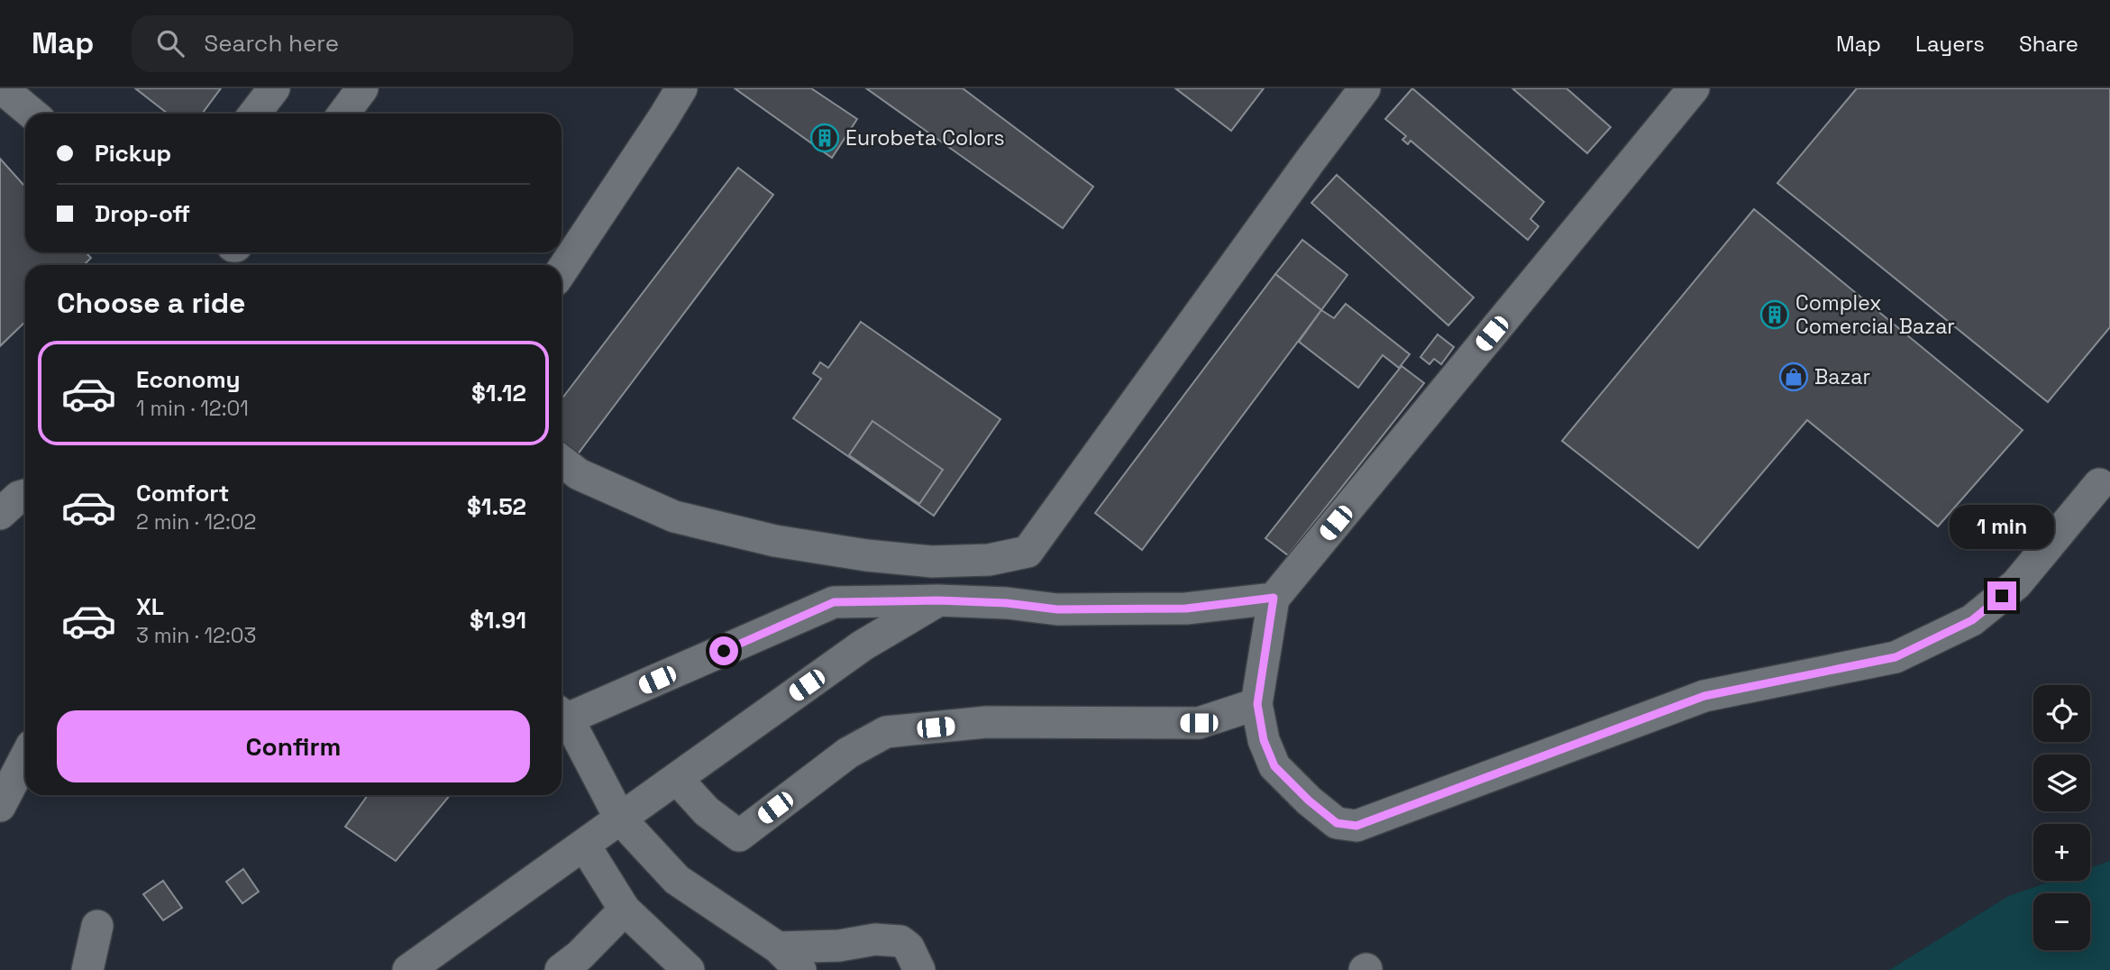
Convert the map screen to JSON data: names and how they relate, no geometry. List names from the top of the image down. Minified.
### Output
{"places":{"building":["Eurobeta Colors","Complex Comercial Bazar"],"shop":["Bazar"]},"page":{"header":"Map","search":"Search here","nav":["Map","Layers","Share"],"banner":["Pickup","Drop-off"],"heading":"Choose a ride","list":[{"name":"Economy","note":"1 min · 12:01","value":"$1.12"},{"name":"Comfort","note":"2 min · 12:02","value":"$1.52"},{"name":"XL","note":"3 min · 12:03","value":"$1.91"}],"bubble":"1 min","map_buttons":["+","−"],"buttons":"Confirm"}}
